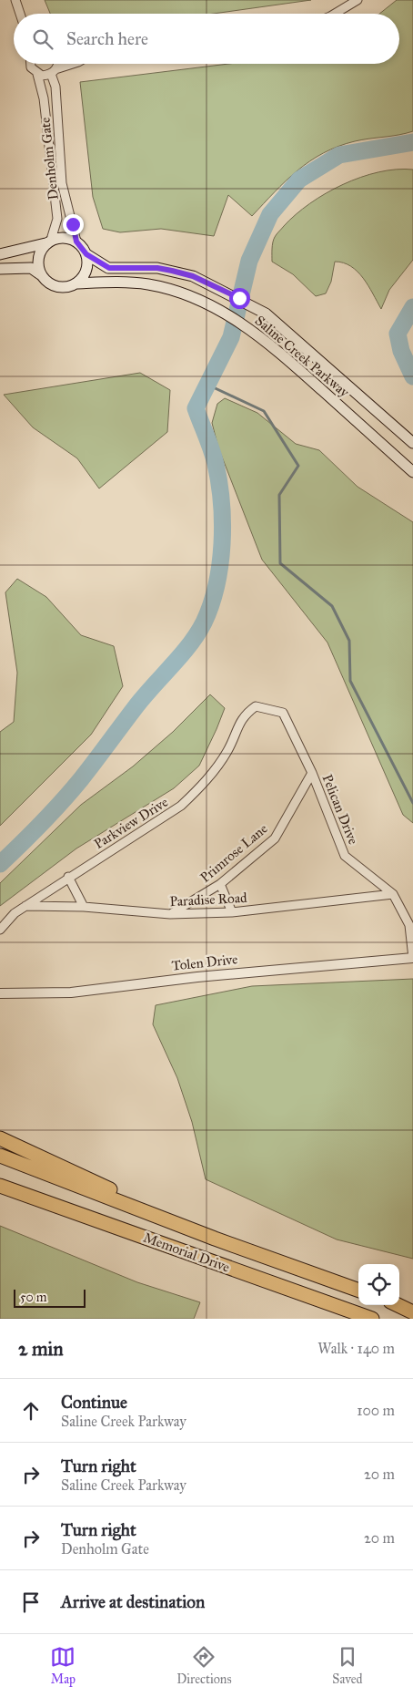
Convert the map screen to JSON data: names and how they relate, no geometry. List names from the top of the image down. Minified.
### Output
{"streets":{"highway":["Memorial Drive"],"main road":["Saline Creek Parkway"],"street":["Denholm Gate","Pelican Drive","Parkview Drive","Primrose Lane","Paradise Road","Tolen Drive"]},"crossings":[["Denholm Gate","Saline Creek Parkway"],["Pelican Drive","Parkview Drive"],["Pelican Drive","Primrose Lane"],["Pelican Drive","Paradise Road"],["Pelican Drive","Tolen Drive"],["Parkview Drive","Paradise Road"],["Primrose Lane","Paradise Road"]],"scale_bar":"50 m","page":{"search":"Search here","scale":"50 m","heading":["2 min","Walk · 140 m"],"list":[["Continue","Saline Creek Parkway","100 m"],["Turn right","Saline Creek Parkway","20 m"],["Turn right","Denholm Gate","20 m"],"Arrive at destination"],"nav":["Map","Directions","Saved"]}}
